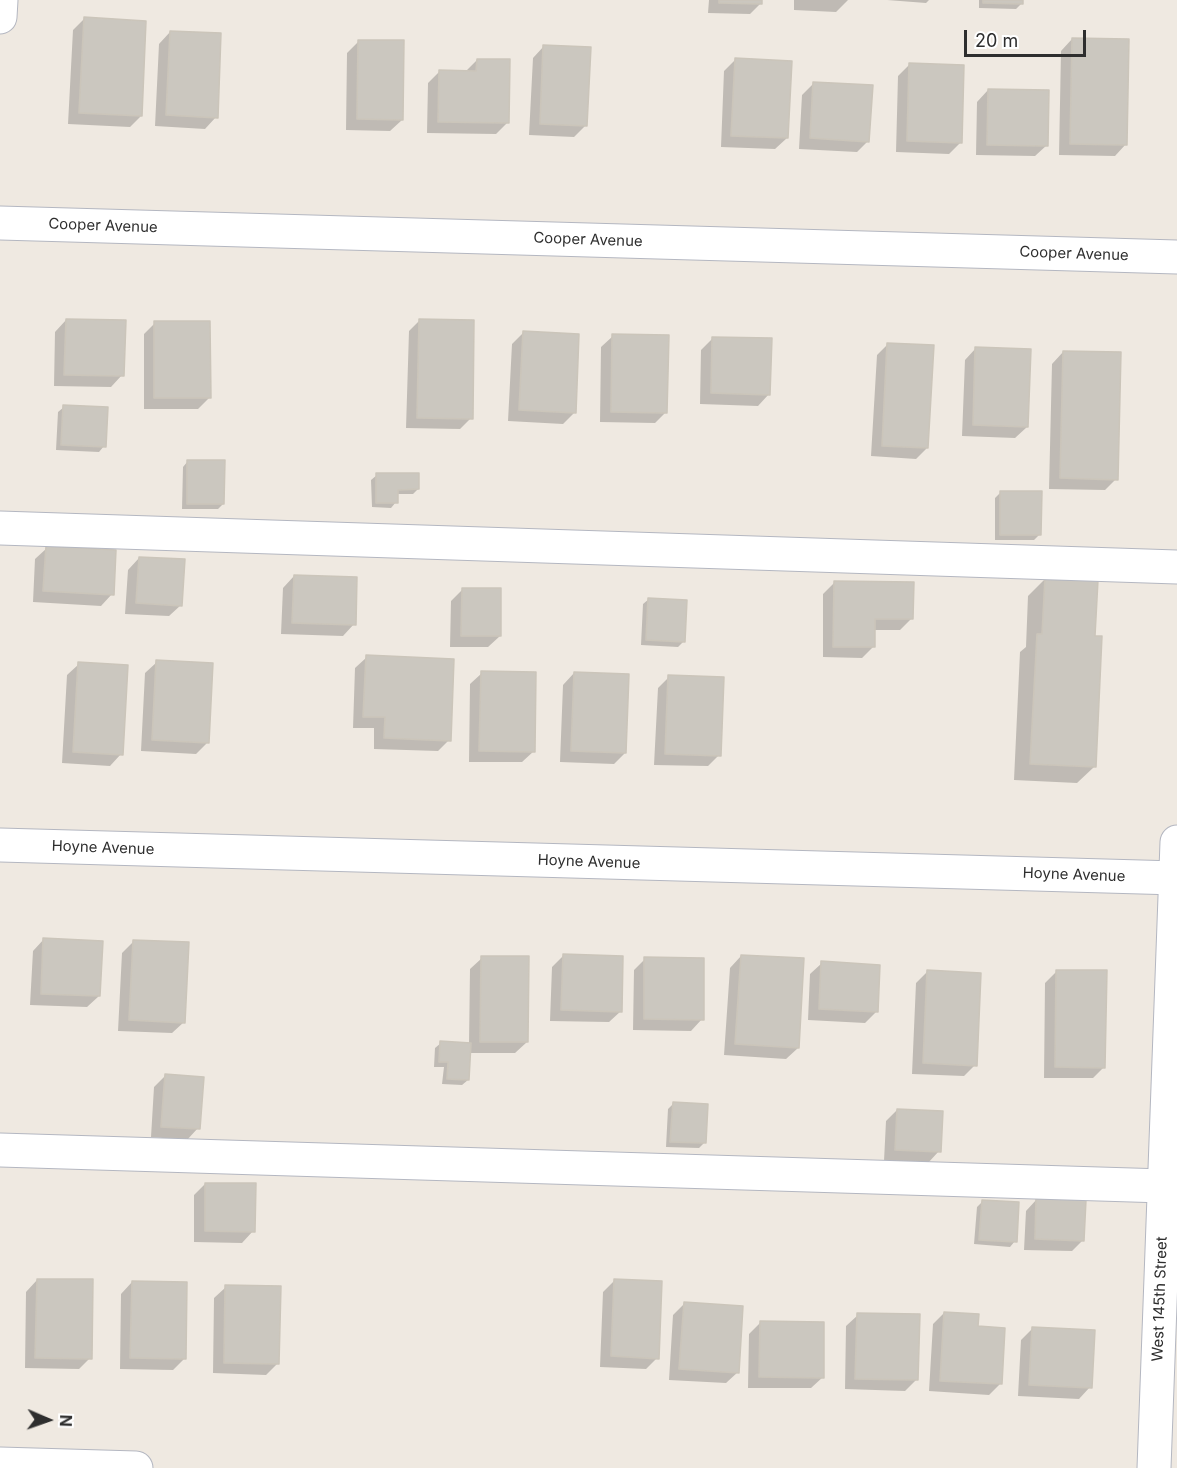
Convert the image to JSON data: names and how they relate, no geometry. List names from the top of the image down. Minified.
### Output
{"streets":{"street":["Cooper Avenue","Hoyne Avenue","West 145th Street"]},"crossings":[["Hoyne Avenue","West 145th Street"]],"scale_bar":"20 m","north":"right"}
